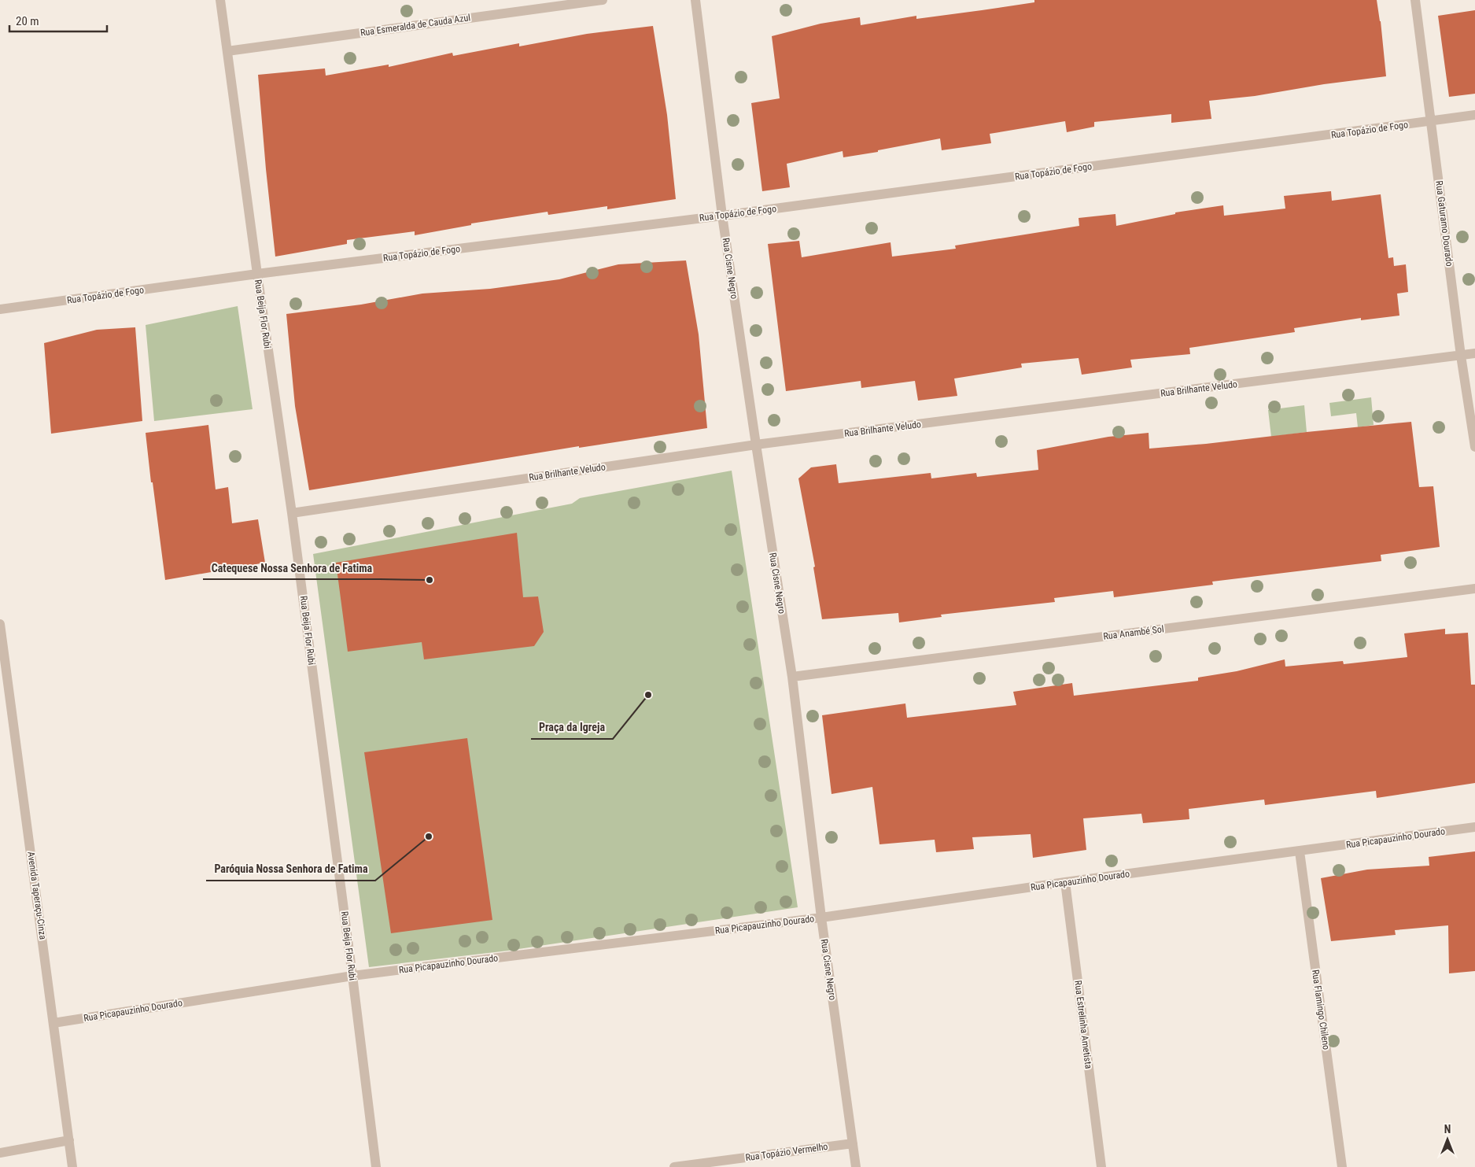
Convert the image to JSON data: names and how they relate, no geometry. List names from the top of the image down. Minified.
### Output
{"streets":{"street":["Rua Esmeralda de Cauda Azul","Rua Topázio de Fogo","Rua Gaturamo Dourado","Rua Cisne Negro","Rua Beija Flor Rubi","Rua Brilhante Veludo","Rua Anambé Sol","Rua Picapauzinho Dourado","Avenida Taperaçu-Cinza","Rua Flamingo Chileno","Rua Estrelinha Ametista","Rua Topázio Vermelho"]},"crossings":[["Rua Esmeralda de Cauda Azul","Rua Beija Flor Rubi"],["Rua Topázio de Fogo","Rua Gaturamo Dourado"],["Rua Topázio de Fogo","Rua Cisne Negro"],["Rua Topázio de Fogo","Rua Beija Flor Rubi"],["Rua Gaturamo Dourado","Rua Brilhante Veludo"],["Rua Cisne Negro","Rua Brilhante Veludo"],["Rua Cisne Negro","Rua Anambé Sol"],["Rua Cisne Negro","Rua Picapauzinho Dourado"],["Rua Cisne Negro","Rua Topázio Vermelho"],["Rua Beija Flor Rubi","Rua Brilhante Veludo"],["Rua Beija Flor Rubi","Rua Picapauzinho Dourado"],["Rua Picapauzinho Dourado","Avenida Taperaçu-Cinza"],["Rua Picapauzinho Dourado","Rua Flamingo Chileno"],["Rua Picapauzinho Dourado","Rua Estrelinha Ametista"]],"places":["Catequese Nossa Senhora de Fatima","Praça da Igreja","Paróquia Nossa Senhora de Fatima"],"scale_bar":"20 m","north":"top"}
